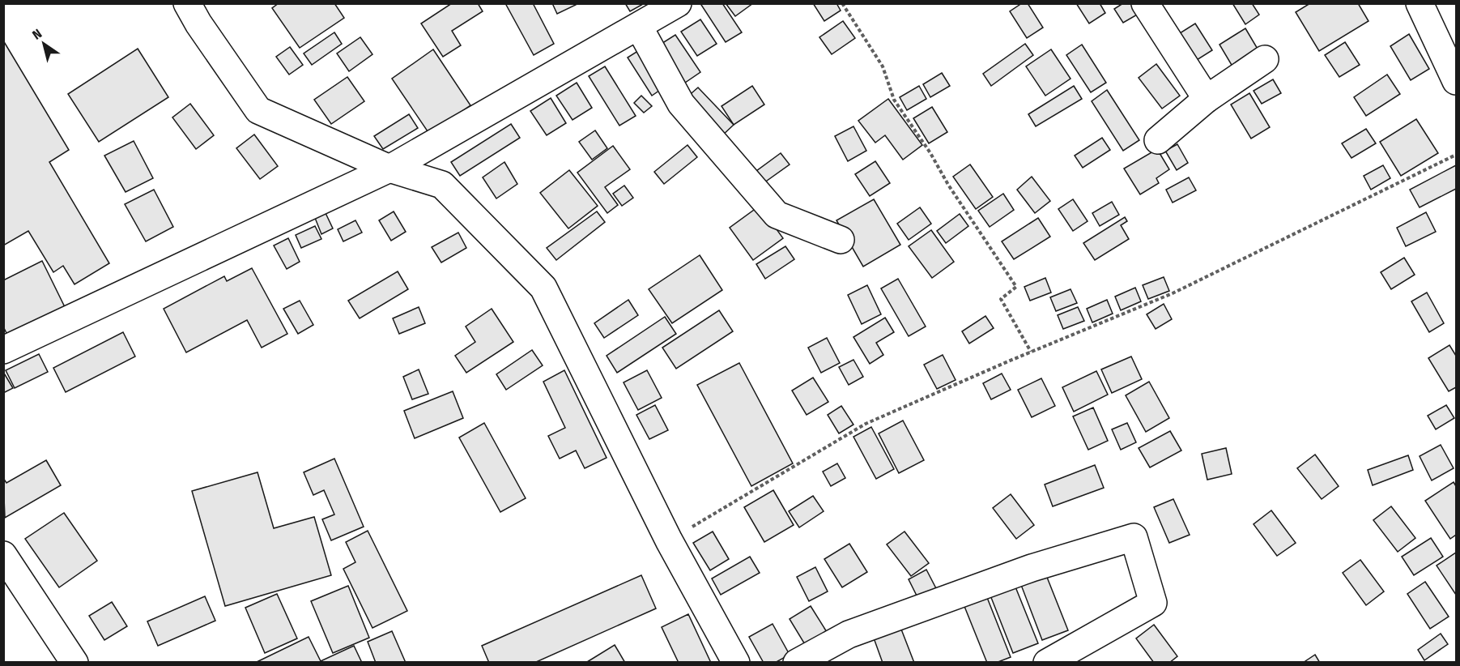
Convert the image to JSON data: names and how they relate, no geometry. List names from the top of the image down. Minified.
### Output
{"north":"top left"}
